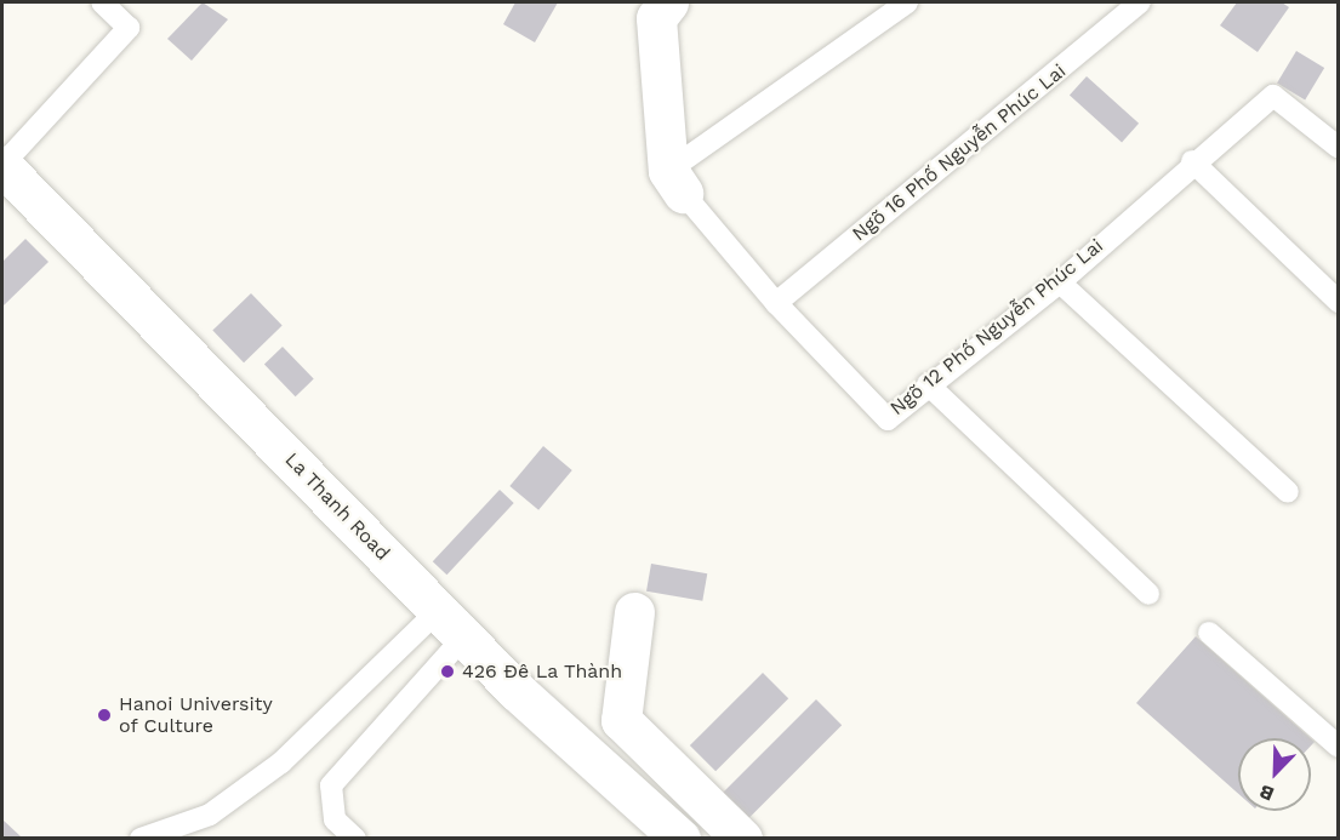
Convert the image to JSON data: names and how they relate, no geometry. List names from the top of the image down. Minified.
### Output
{"streets":{"street":["La Thanh Road"],"lane":["Ngõ 16 Phố Nguyễn Phúc Lai","Ngõ 12 Phố Nguyễn Phúc Lai"]},"crossings":[["Ngõ 16 Phố Nguyễn Phúc Lai","Ngõ 12 Phố Nguyễn Phúc Lai"]],"places":["426 Đê La Thành","Hanoi University of Culture"],"north":"bottom left"}
